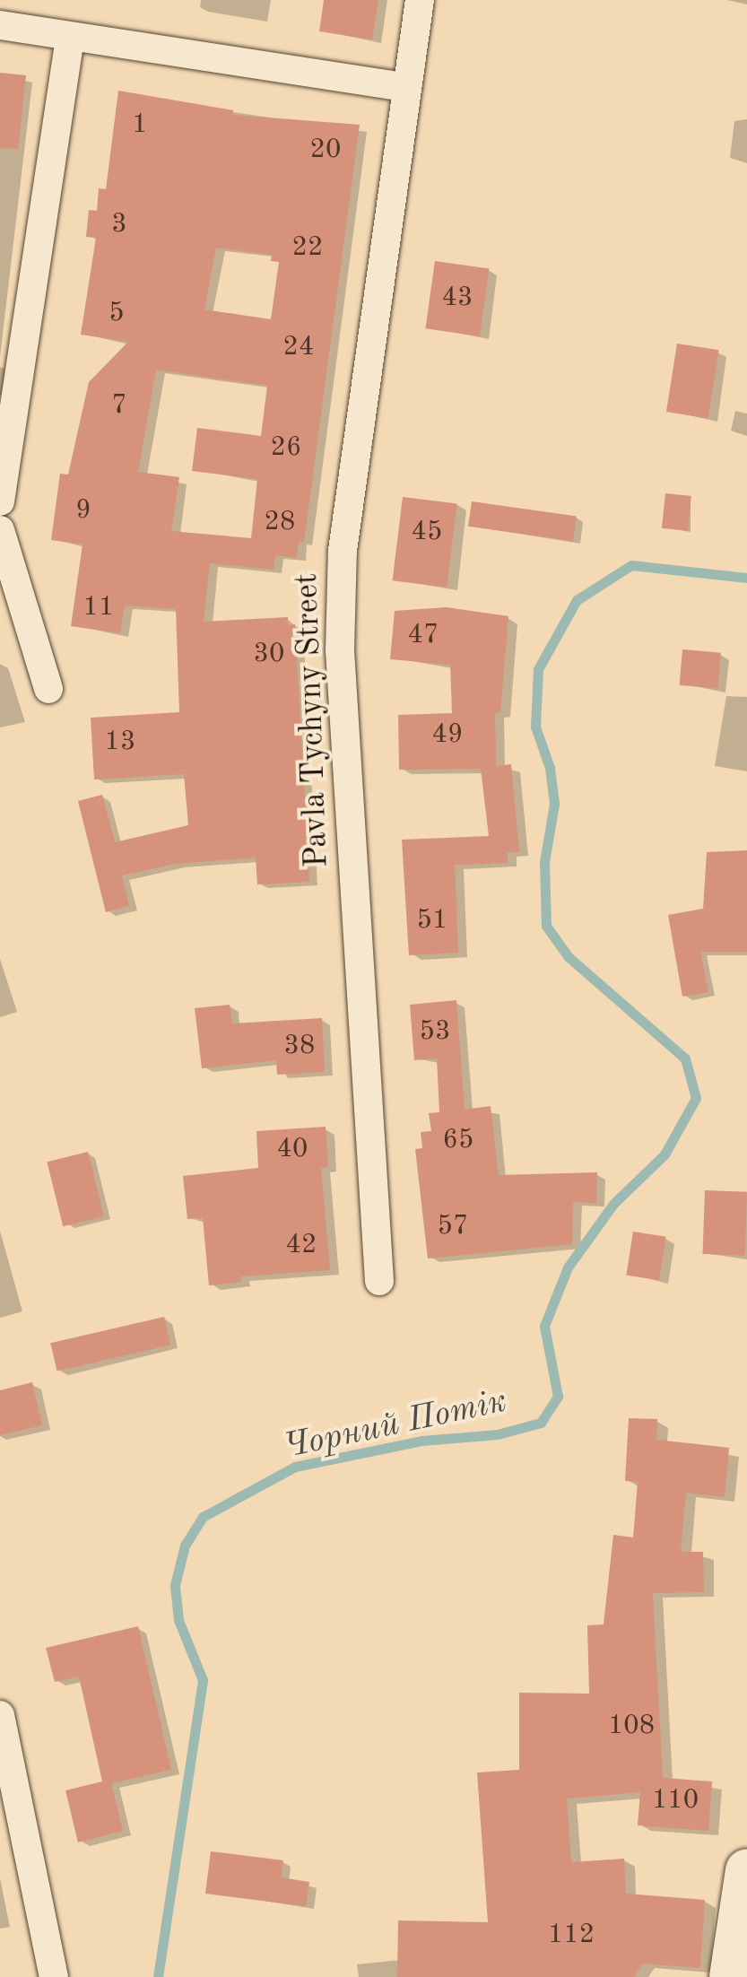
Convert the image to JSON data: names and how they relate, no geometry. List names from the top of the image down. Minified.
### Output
{"streets":{"street":["Pavla Tychyny Street"]},"water":["Чорний Потік"],"house_numbers":["1","20","3","22","43","5","24","7","26","9","28","45","11","47","30","49","13","51","53","38","65","40","57","42","108","110","112"]}
